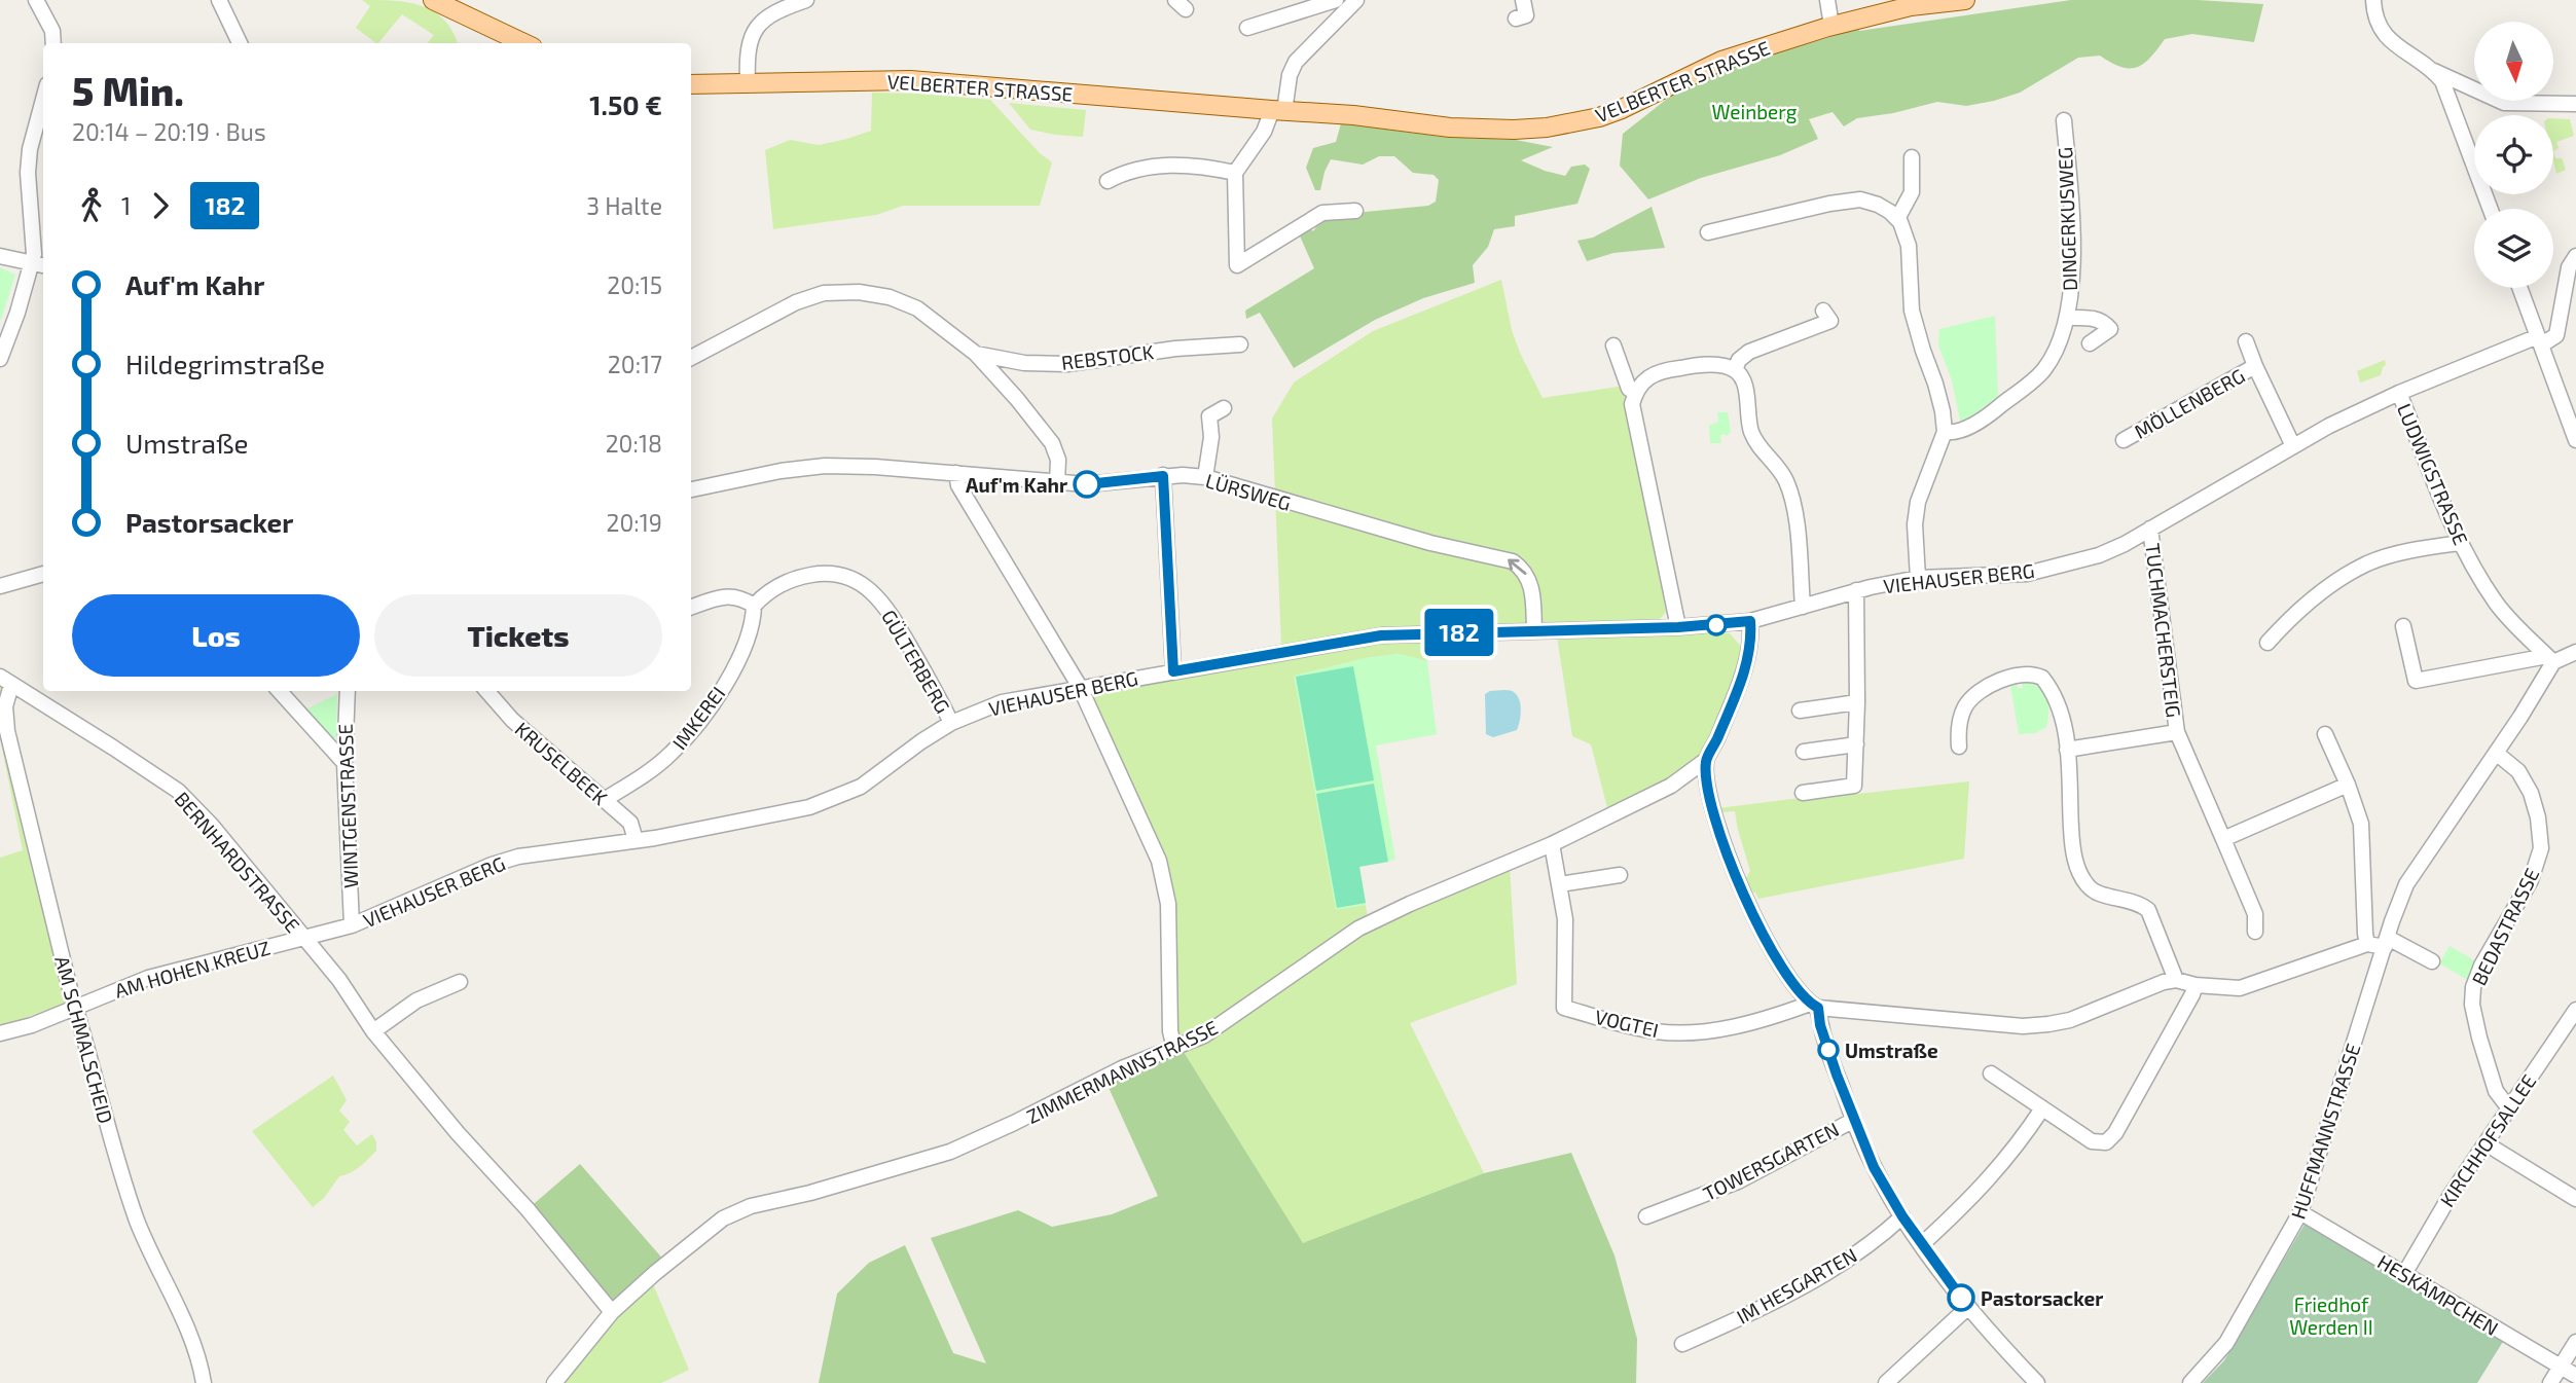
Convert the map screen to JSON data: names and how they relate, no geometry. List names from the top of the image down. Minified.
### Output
{"streets":{"main road":["VELBERTER STRASSE"],"street":["DINGERKUSWEG","REBSTOCK","MÖLLENBERG","LUDWIGSTRASSE","LÜRSWEG","VIEHAUSER BERG","TUCHMACHERSTEIG","GÜLTERBERG","IMKEREI","KRUSELBEEK","WINTGENSTRASSE","BERNHARDSTRASSE","BEDASTRASSE","AM HOHEN KREUZ","VOGTEI","AM SCHMALSCHEID","ZIMMERMANNSTRASSE","HUFFMANNSTRASSE","KIRCHHOFSALLEE","TOWERSGARTEN","IM HESGARTEN","HESKÄMPCHEN"]},"crossings":[["MÖLLENBERG","VIEHAUSER BERG"],["LUDWIGSTRASSE","VIEHAUSER BERG"],["LUDWIGSTRASSE","HUFFMANNSTRASSE"],["LÜRSWEG","VIEHAUSER BERG"],["VIEHAUSER BERG","TUCHMACHERSTEIG"],["VIEHAUSER BERG","GÜLTERBERG"],["VIEHAUSER BERG","KRUSELBEEK"],["VIEHAUSER BERG","WINTGENSTRASSE"],["VIEHAUSER BERG","BERNHARDSTRASSE"],["VIEHAUSER BERG","AM HOHEN KREUZ"],["GÜLTERBERG","IMKEREI"],["IMKEREI","KRUSELBEEK"],["BERNHARDSTRASSE","AM HOHEN KREUZ"],["BERNHARDSTRASSE","AM SCHMALSCHEID"],["BERNHARDSTRASSE","ZIMMERMANNSTRASSE"],["BEDASTRASSE","HUFFMANNSTRASSE"],["BEDASTRASSE","KIRCHHOFSALLEE"],["AM HOHEN KREUZ","AM SCHMALSCHEID"],["VOGTEI","ZIMMERMANNSTRASSE"],["HUFFMANNSTRASSE","HESKÄMPCHEN"],["KIRCHHOFSALLEE","HESKÄMPCHEN"]],"one_way":["LÜRSWEG"],"parks":["Weinberg","Friedhof Werden II"],"places":["Auf'm Kahr","Umstraße","Pastorsacker"],"lines":["bus line 182"],"north":"bottom","page":{"on_map":"182","heading":["5 Min.","20:14 – 20:19 · Bus","1.50 €"],"legs":["1","182","3 Halte"],"list":[{"name":"Auf'm Kahr","value":"20:15"},{"name":"Hildegrimstraße","value":"20:17"},{"name":"Umstraße","value":"20:18"},{"name":"Pastorsacker","value":"20:19"}],"buttons":["Los","Tickets"]}}
